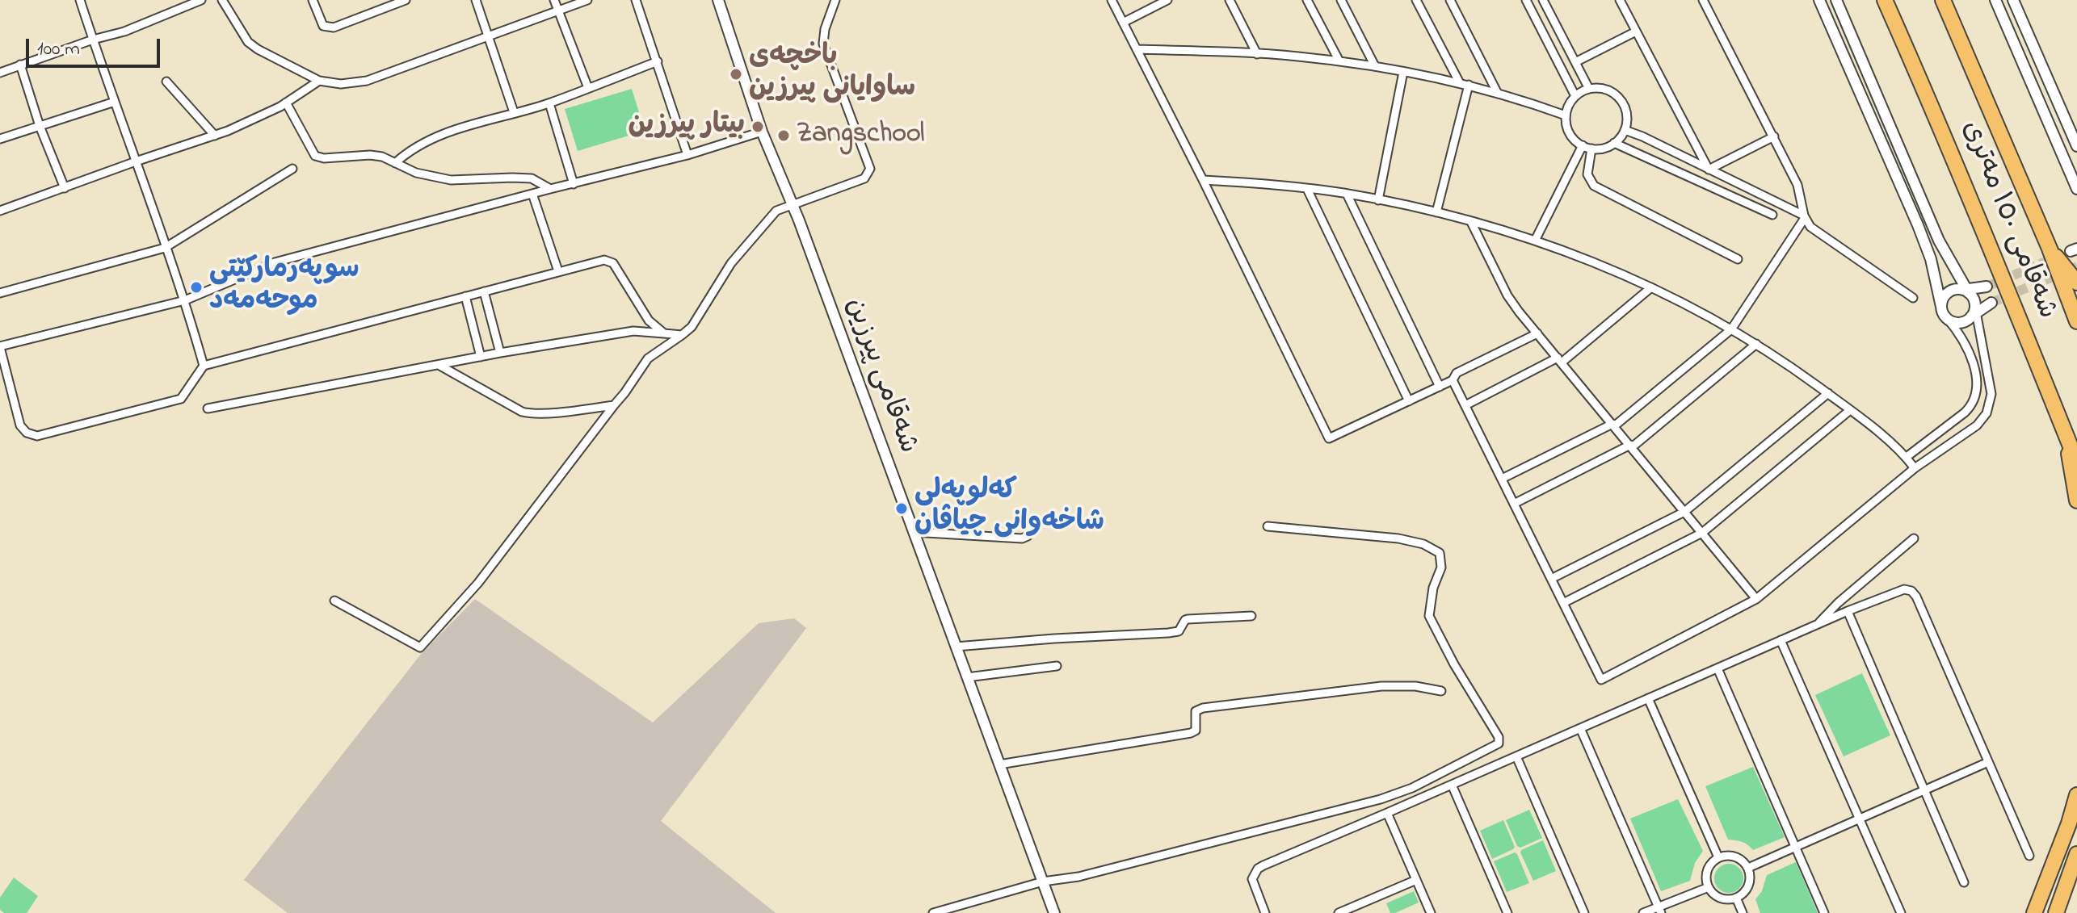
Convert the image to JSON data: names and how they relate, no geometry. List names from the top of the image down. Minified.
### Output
{"streets":{"highway":["شەقامی ١٥٠ مەتری"],"street":["شەقامی پیرزین"]},"places":["باخچەی ساوایانی پیرزین","بيتار پيرزين","Zangschool","سوپەرمارکێتی موحەمەد","کەلوپەلی شاخەوانی چیاڤان"],"scale_bar":"100 m"}
